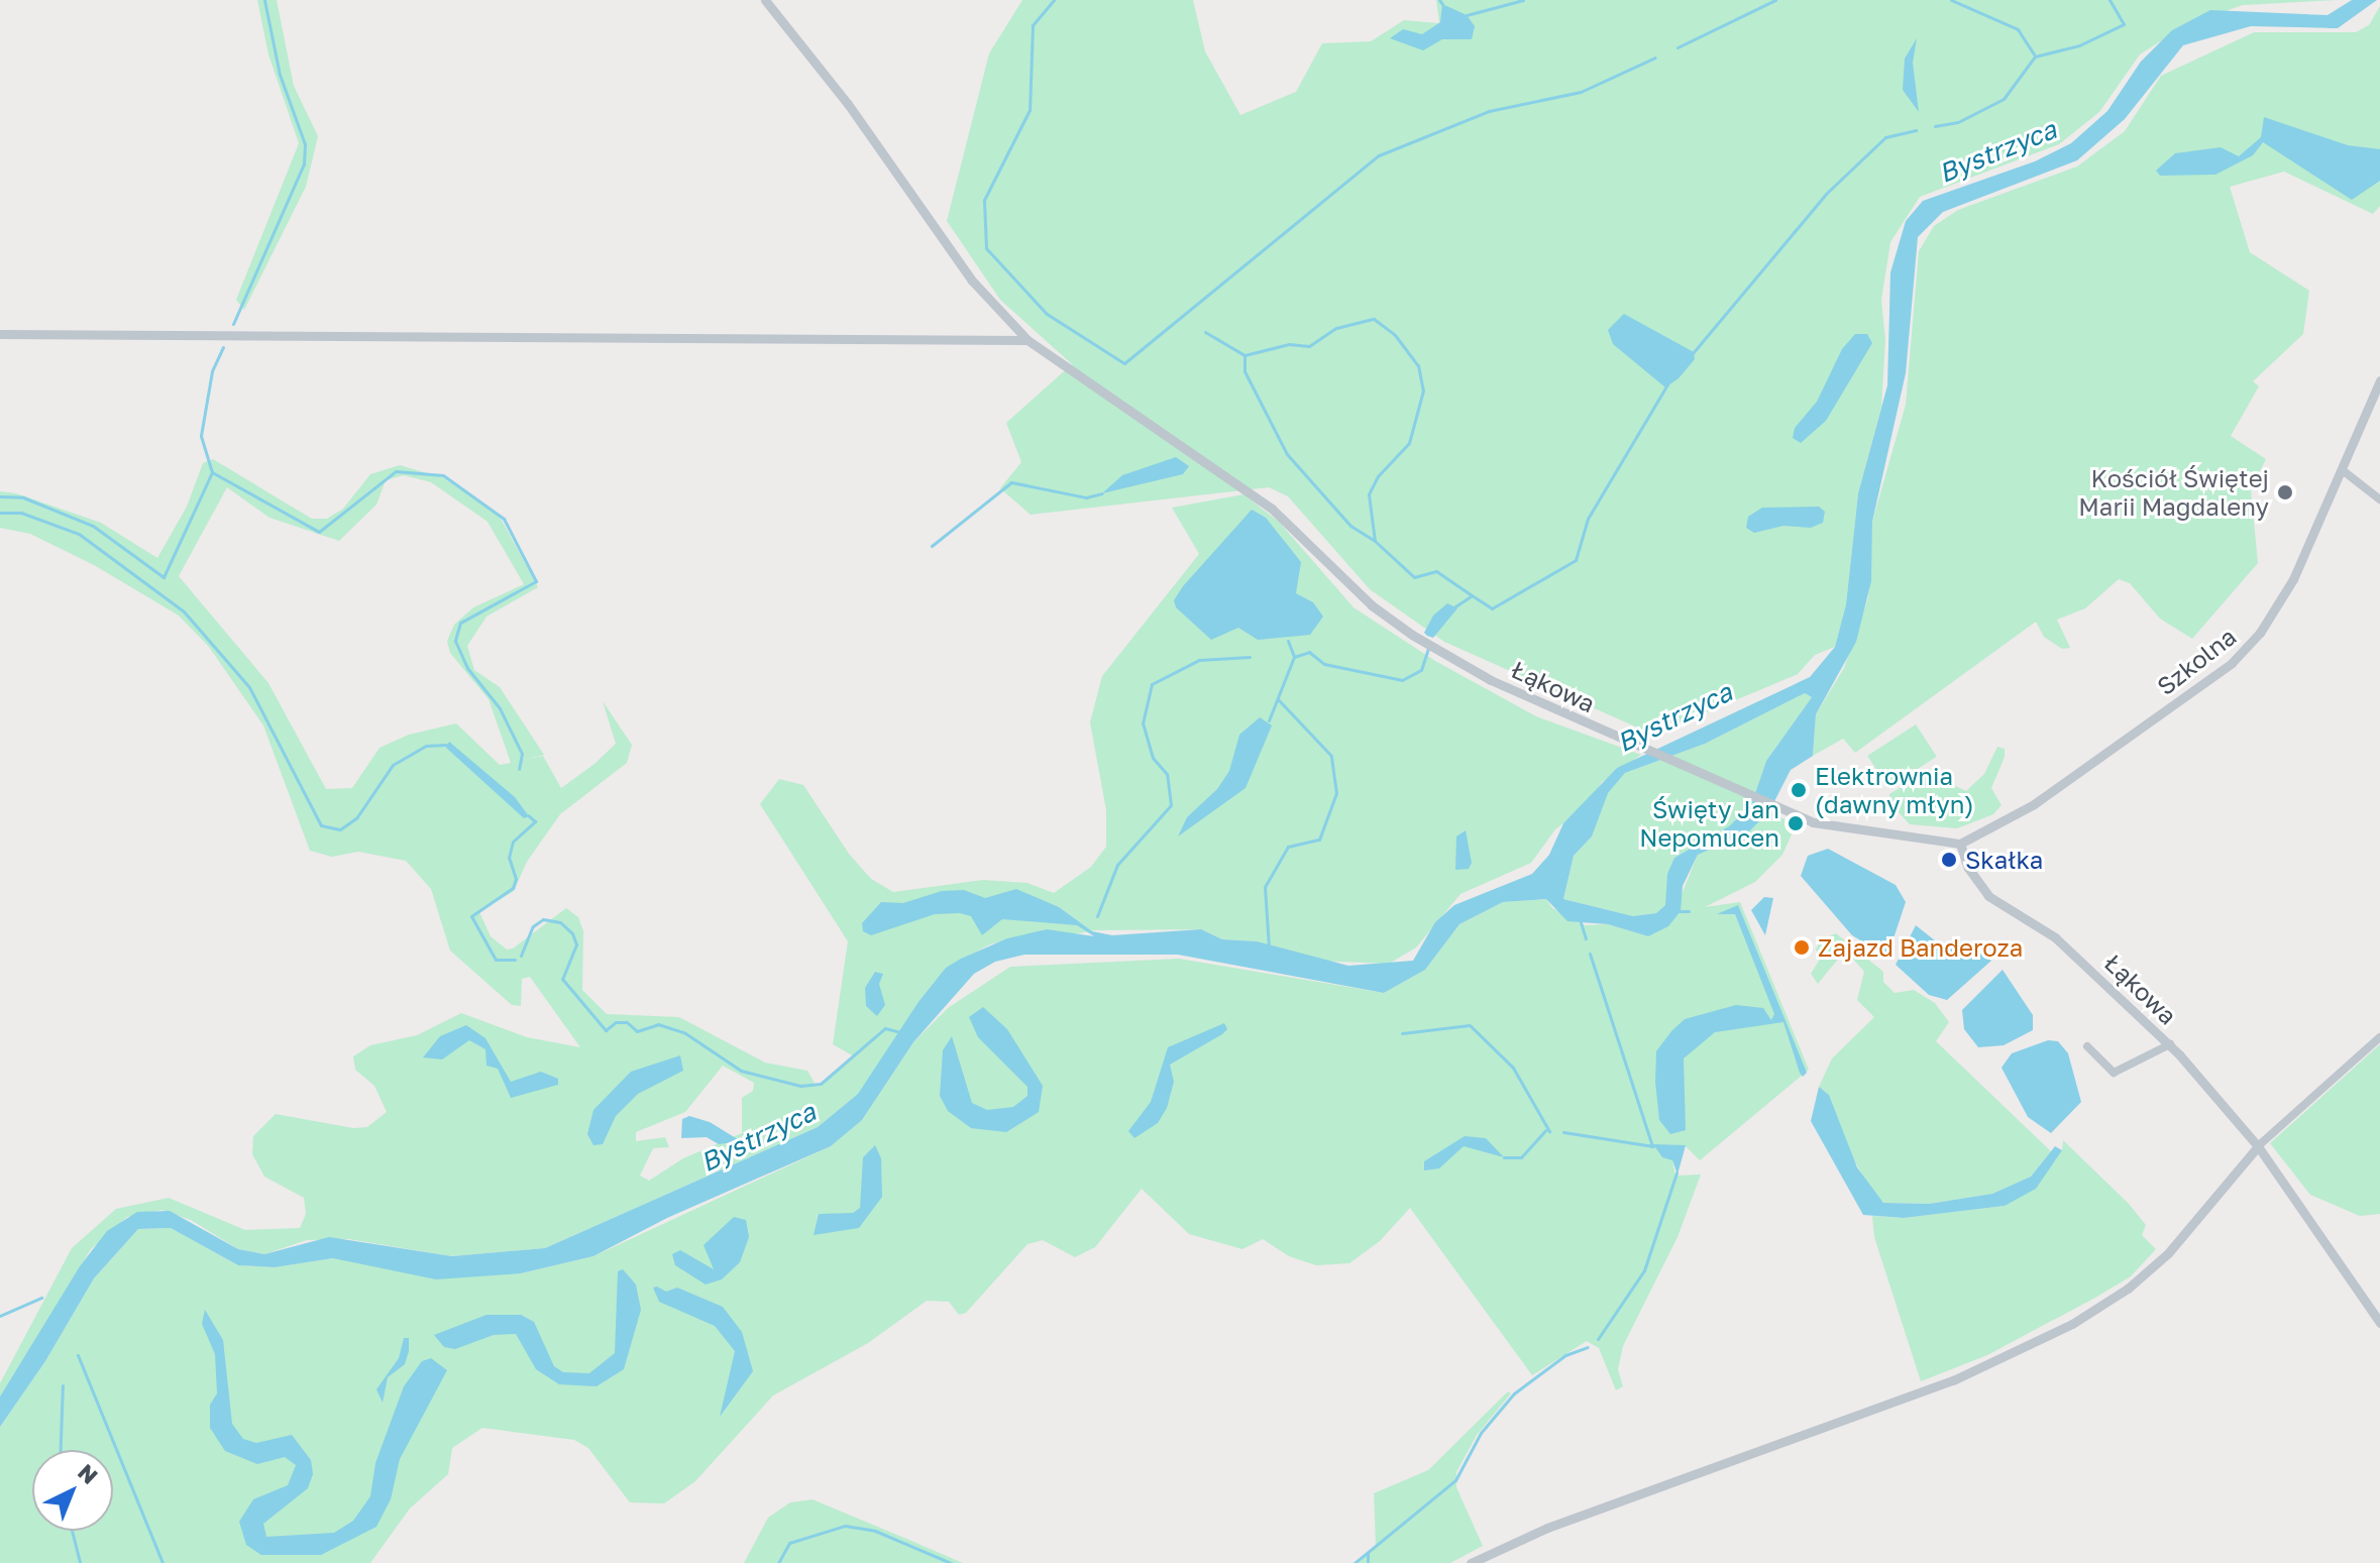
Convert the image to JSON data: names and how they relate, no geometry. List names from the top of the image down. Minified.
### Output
{"streets":{"street":["Szkolna","Łąkowa"]},"crossings":[["Szkolna","Łąkowa"]],"water":["Bystrzyca"],"places":["Kościół Świętej Marii Magdaleny","Elektrownia (dawny młyn)","Święty Jan Nepomucen","Skałka","Zajazd Banderoza"],"north":"top right"}
